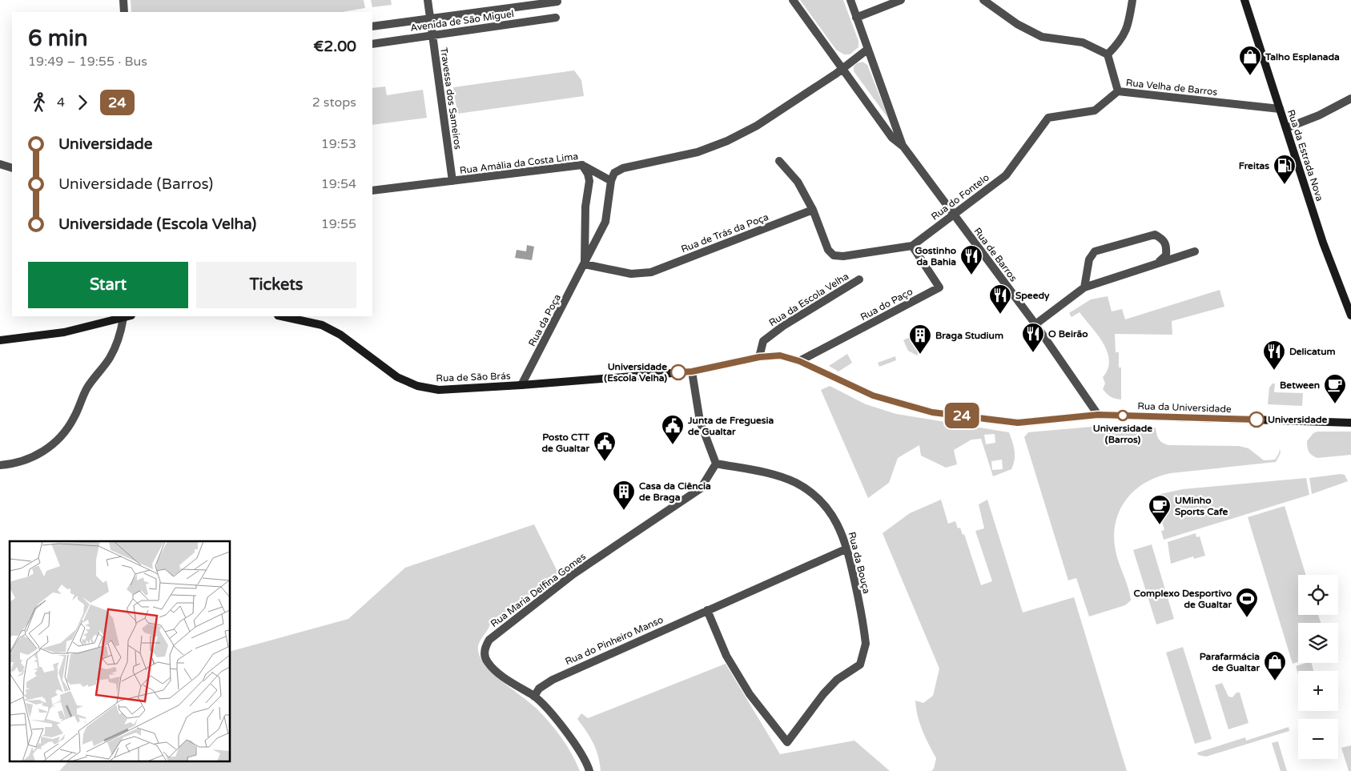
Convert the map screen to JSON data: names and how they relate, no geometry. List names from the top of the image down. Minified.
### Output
{"streets":{"street":["Avenida de São Miguel","Rua Velha de Barros","Travessa dos Sameiros","Rua da Estrada Nova","Rua Amália da Costa Lima","Rua do Fontelo","Rua de Trás da Poça","Rua de Barros","Rua da Escola Velha","Rua do Paço","Rua da Poça","Rua de São Brás","Rua da Universidade","Rua da Bouça","Rua Maria Delfina Gomes","Rua do Pinheiro Manso"]},"crossings":[["Avenida de São Miguel","Travessa dos Sameiros"],["Rua Velha de Barros","Rua da Estrada Nova"],["Rua Velha de Barros","Rua do Fontelo"],["Travessa dos Sameiros","Rua Amália da Costa Lima"],["Rua Amália da Costa Lima","Rua da Poça"],["Rua do Fontelo","Rua de Trás da Poça"],["Rua do Fontelo","Rua de Barros"],["Rua do Fontelo","Rua do Paço"],["Rua de Trás da Poça","Rua da Poça"],["Rua de Barros","Rua da Universidade"],["Rua da Escola Velha","Rua da Universidade"],["Rua do Paço","Rua da Universidade"],["Rua da Poça","Rua de São Brás"],["Rua da Poça","Rua da Universidade"],["Rua de São Brás","Rua da Universidade"],["Rua da Bouça","Rua Maria Delfina Gomes"],["Rua da Bouça","Rua do Pinheiro Manso"],["Rua Maria Delfina Gomes","Rua do Pinheiro Manso"]],"places":{"shop":["Talho Esplanada","Parafarmácia de Gualtar"],"fuel station":["Freitas"],"restaurant":["Gostinho da Bahia","Speedy","O Beirão","Delicatum"],"building":["Braga Studium","Casa da Ciência de Braga"],"other":["Universidade (Escola Velha)","Universidade (Barros)","Universidade"],"cafe":["Between","UMinho Sports Cafe"],"public building":["Junta de Freguesia de Gualtar","Posto CTT de Gualtar"],"sports":["Complexo Desportivo de Gualtar"]},"lines":["bus line 24"],"page":{"on_map":"24","heading":["6 min","19:49 – 19:55 · Bus","€2.00"],"legs":["4","24","2 stops"],"list":[{"name":"Universidade","value":"19:53"},{"name":"Universidade (Barros)","value":"19:54"},{"name":"Universidade (Escola Velha)","value":"19:55"}],"buttons":["Start","Tickets"],"map_buttons":["+","−"]}}
